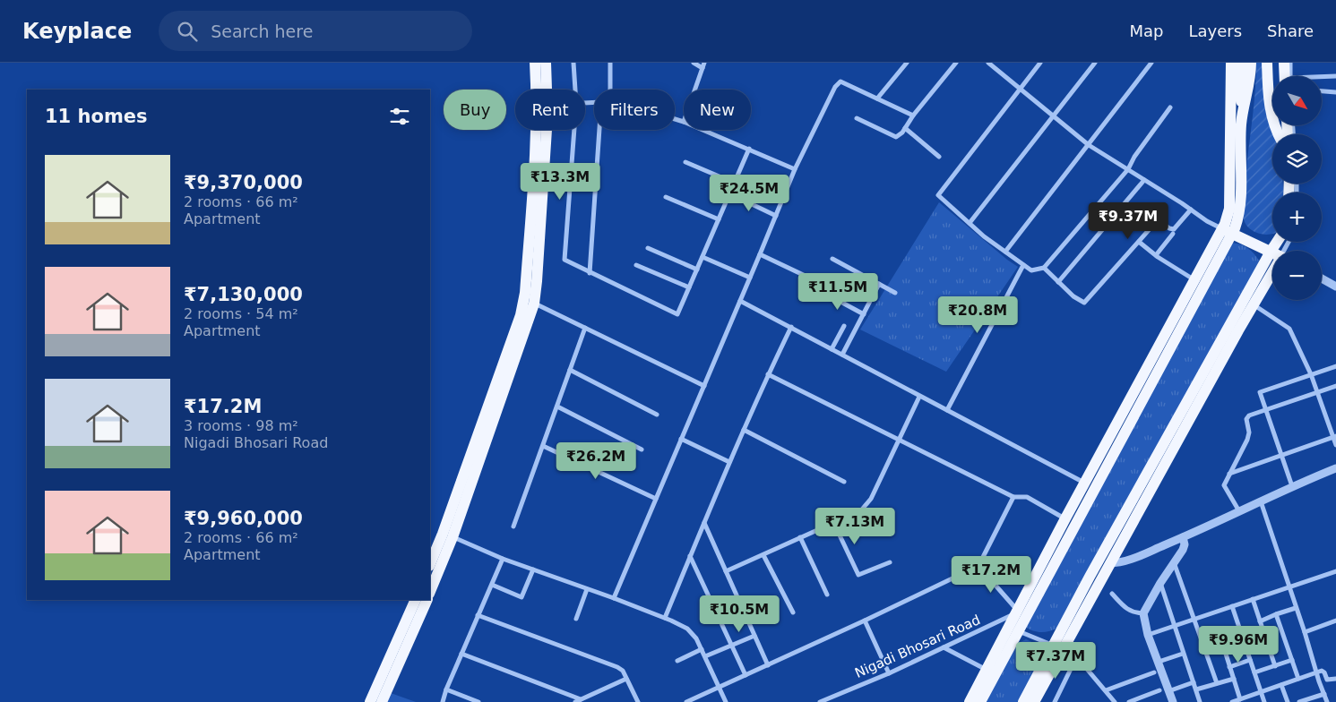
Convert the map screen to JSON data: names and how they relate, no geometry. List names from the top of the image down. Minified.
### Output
{"streets":{"street":["Nigadi Bhosari Road"]},"north":"bottom right","page":{"header":"Keyplace","search":"Search here","nav":["Map","Layers","Share"],"map_buttons":["+","−"],"chip":["Buy","Rent","Filters","New"],"heading":"11 homes","list":[{"name":"₹9,370,000","note":"2 rooms · 66 m² · Apartment"},{"name":"₹7,130,000","note":"2 rooms · 54 m² · Apartment"},{"name":"₹17.2M","note":"3 rooms · 98 m² · Nigadi Bhosari Road"},{"name":"₹9,960,000","note":"2 rooms · 66 m² · Apartment"}],"price":["₹13.3M","₹24.5M","₹9.37M","₹11.5M","₹20.8M","₹26.2M","₹7.13M","₹17.2M","₹10.5M","₹9.96M","₹7.37M"]}}
